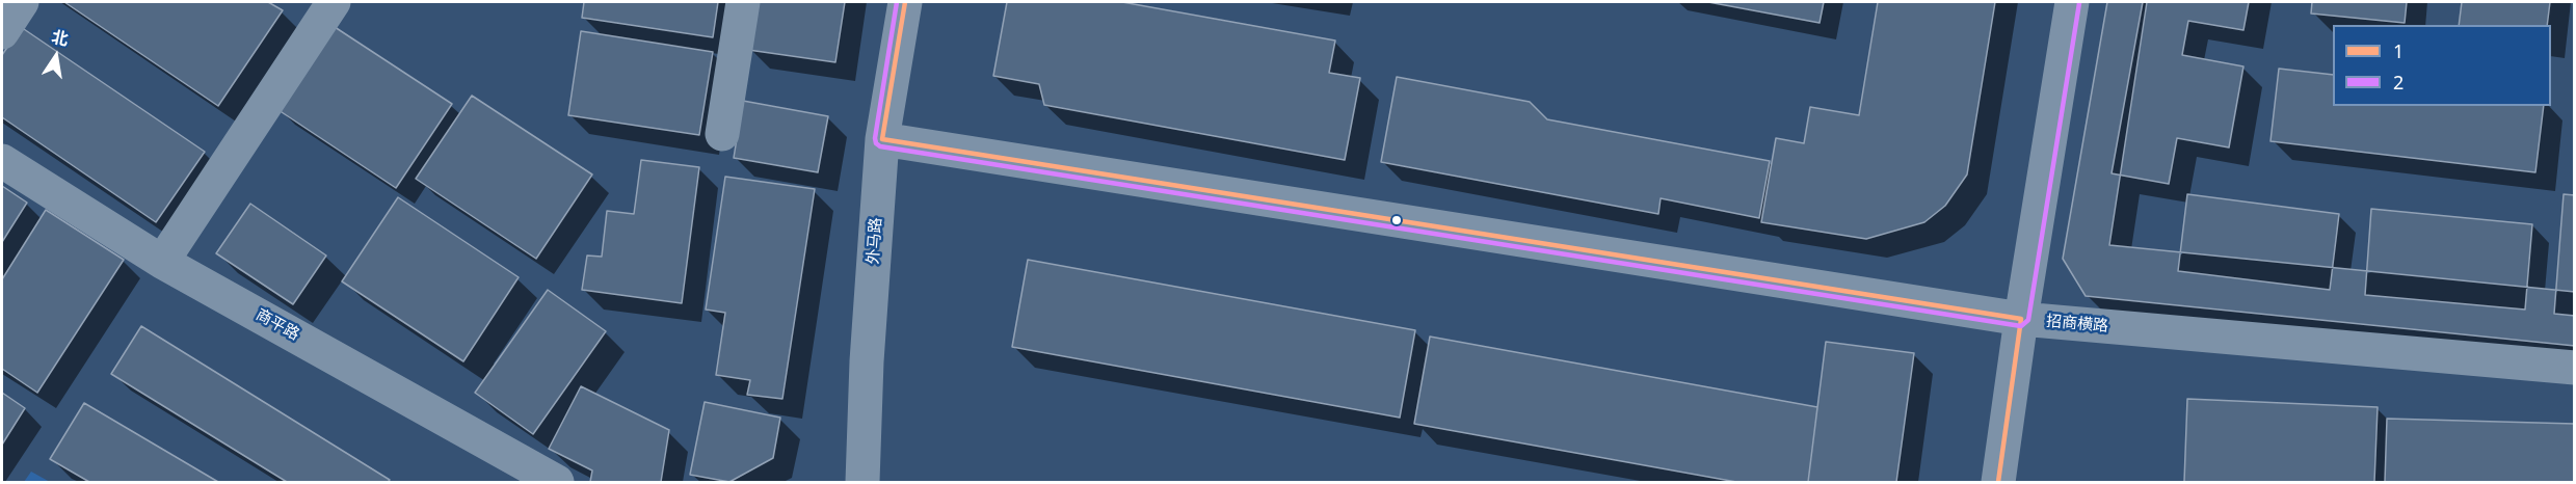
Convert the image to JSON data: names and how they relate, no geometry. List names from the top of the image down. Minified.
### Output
{"streets":{"street":["外马路","招商横路","商平路"]},"crossings":[["外马路","招商横路"]],"lines":["transit line 1","transit line 2"],"legend":["1","2"],"north":"top"}
